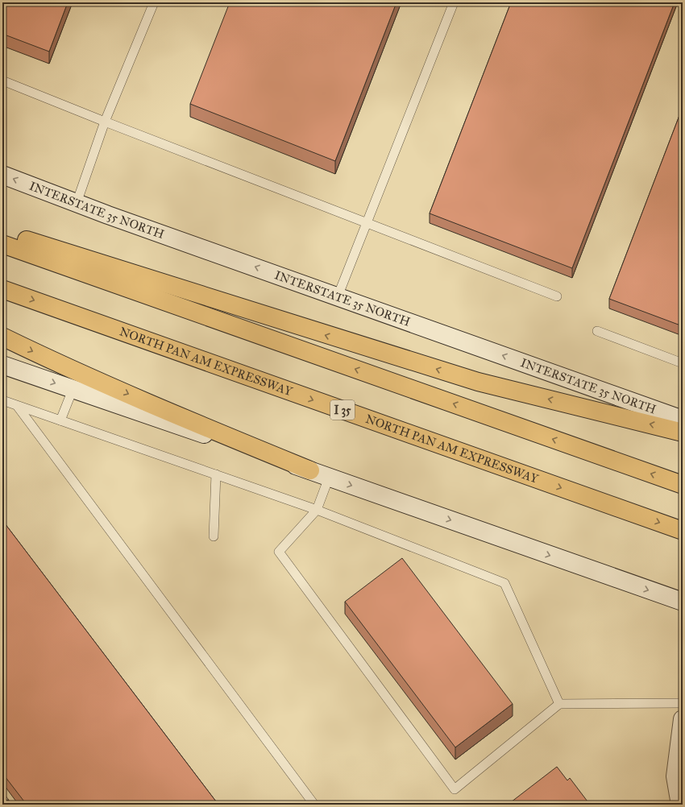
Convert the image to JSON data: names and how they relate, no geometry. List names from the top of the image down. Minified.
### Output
{"streets":{"highway":["NORTH PAN AM EXPRESSWAY","I 35"],"main road":["INTERSTATE 35 NORTH"]},"one_way":["INTERSTATE 35 NORTH"]}
